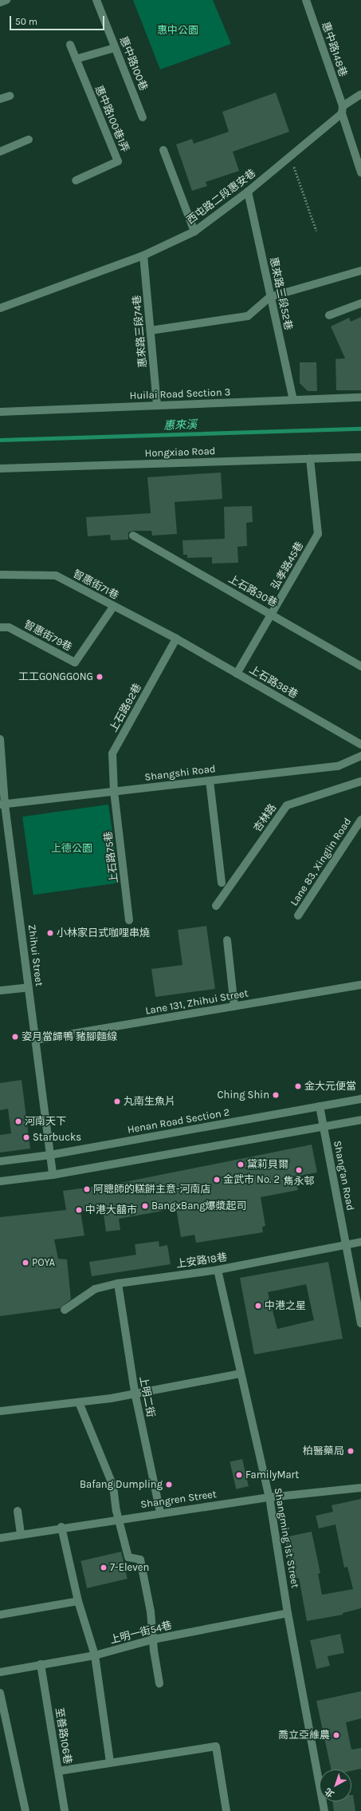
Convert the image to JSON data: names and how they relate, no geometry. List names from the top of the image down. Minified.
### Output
{"streets":{"street":["惠中路148巷","惠中路100巷","惠中路100巷1弄","西屯路二段惠安巷","惠來路三段52巷","惠來路三段74巷","Huilai Road Section 3","Hongxiao Road","弘孝路45巷","智惠街71巷","上石路30巷","智惠街79巷","上石路38巷","上石路92巷","Shangshi Road","杏林路","上石路75巷","Lane 83, Xinglin Road","Zhihui Street","Lane 131, Zhihui Street","Henan Road Section 2","Shang’an Road","上安路18巷","上明二街","Shangren Street","Shangming 1st Street","上明一街54巷","至善路106巷"]},"crossings":[["惠中路148巷","西屯路二段惠安巷"],["西屯路二段惠安巷","惠來路三段52巷"],["西屯路二段惠安巷","惠來路三段74巷"],["惠來路三段52巷","Huilai Road Section 3"],["惠來路三段74巷","Huilai Road Section 3"],["Hongxiao Road","弘孝路45巷"],["弘孝路45巷","上石路30巷"],["弘孝路45巷","上石路38巷"],["智惠街71巷","智惠街79巷"],["智惠街71巷","上石路38巷"],["智惠街71巷","上石路92巷"],["上石路38巷","上石路92巷"],["上石路92巷","Shangshi Road"],["上石路92巷","上石路75巷"],["Shangshi Road","上石路75巷"],["Shangshi Road","Zhihui Street"],["Zhihui Street","Lane 131, Zhihui Street"],["Zhihui Street","Henan Road Section 2"],["Henan Road Section 2","Shang’an Road"],["Shang’an Road","上安路18巷"],["上安路18巷","上明二街"],["上安路18巷","Shangming 1st Street"],["上明二街","Shangren Street"],["Shangren Street","Shangming 1st Street"],["Shangming 1st Street","上明一街54巷"],["上明一街54巷","至善路106巷"]],"water":["惠來溪"],"parks":["惠中公園","上德公園"],"places":["工工GONGGONG","小林家日式咖哩串燒","姿月當歸鴨 豬腳麵線","金大元便當","Ching Shin","丸南生魚片","河南天下","Starbucks","黛莉貝爾","雋永邨","金武市 No. 2","阿聰師的糕餅主意-河南店","BangxBang爆漿起司","中港大囍市","POYA","中港之星","柏醫藥局","FamilyMart","Bafang Dumpling","7-Eleven","喬立亞維農"],"scale_bar":"50 m","north":"bottom left"}
